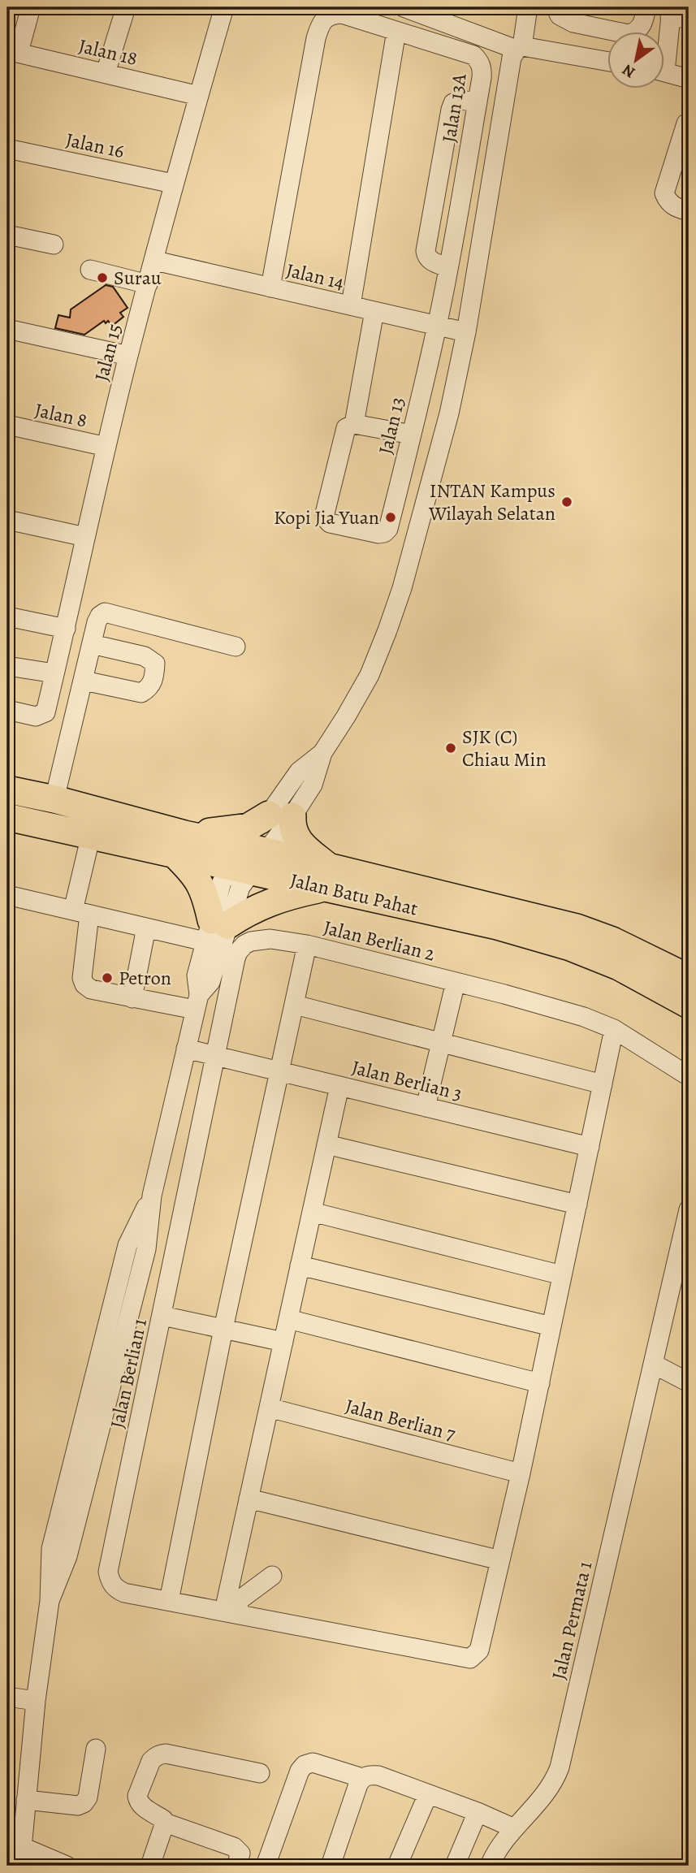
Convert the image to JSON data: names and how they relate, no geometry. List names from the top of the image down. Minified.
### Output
{"streets":{"highway":["Jalan Batu Pahat"],"street":["Jalan 18","Jalan 13A","Jalan 16","Jalan 14","Jalan 15","Jalan 8","Jalan 13","Jalan Berlian 2","Jalan Berlian 3","Jalan Berlian 1","Jalan Berlian 7","Jalan Permata 1"]},"crossings":[["Jalan 18","Jalan 15"],["Jalan 13A","Jalan 14"],["Jalan 13A","Jalan 13"],["Jalan 16","Jalan 15"],["Jalan 14","Jalan 15"],["Jalan 14","Jalan 13"],["Jalan 15","Jalan 8"],["Jalan Berlian 2","Jalan Berlian 3"],["Jalan Berlian 2","Jalan Berlian 1"],["Jalan Berlian 3","Jalan Berlian 1"]],"places":["Surau","INTAN Kampus Wilayah Selatan","Kopi Jia Yuan","SJK (C) Chiau Min","Petron"],"north":"bottom left"}
